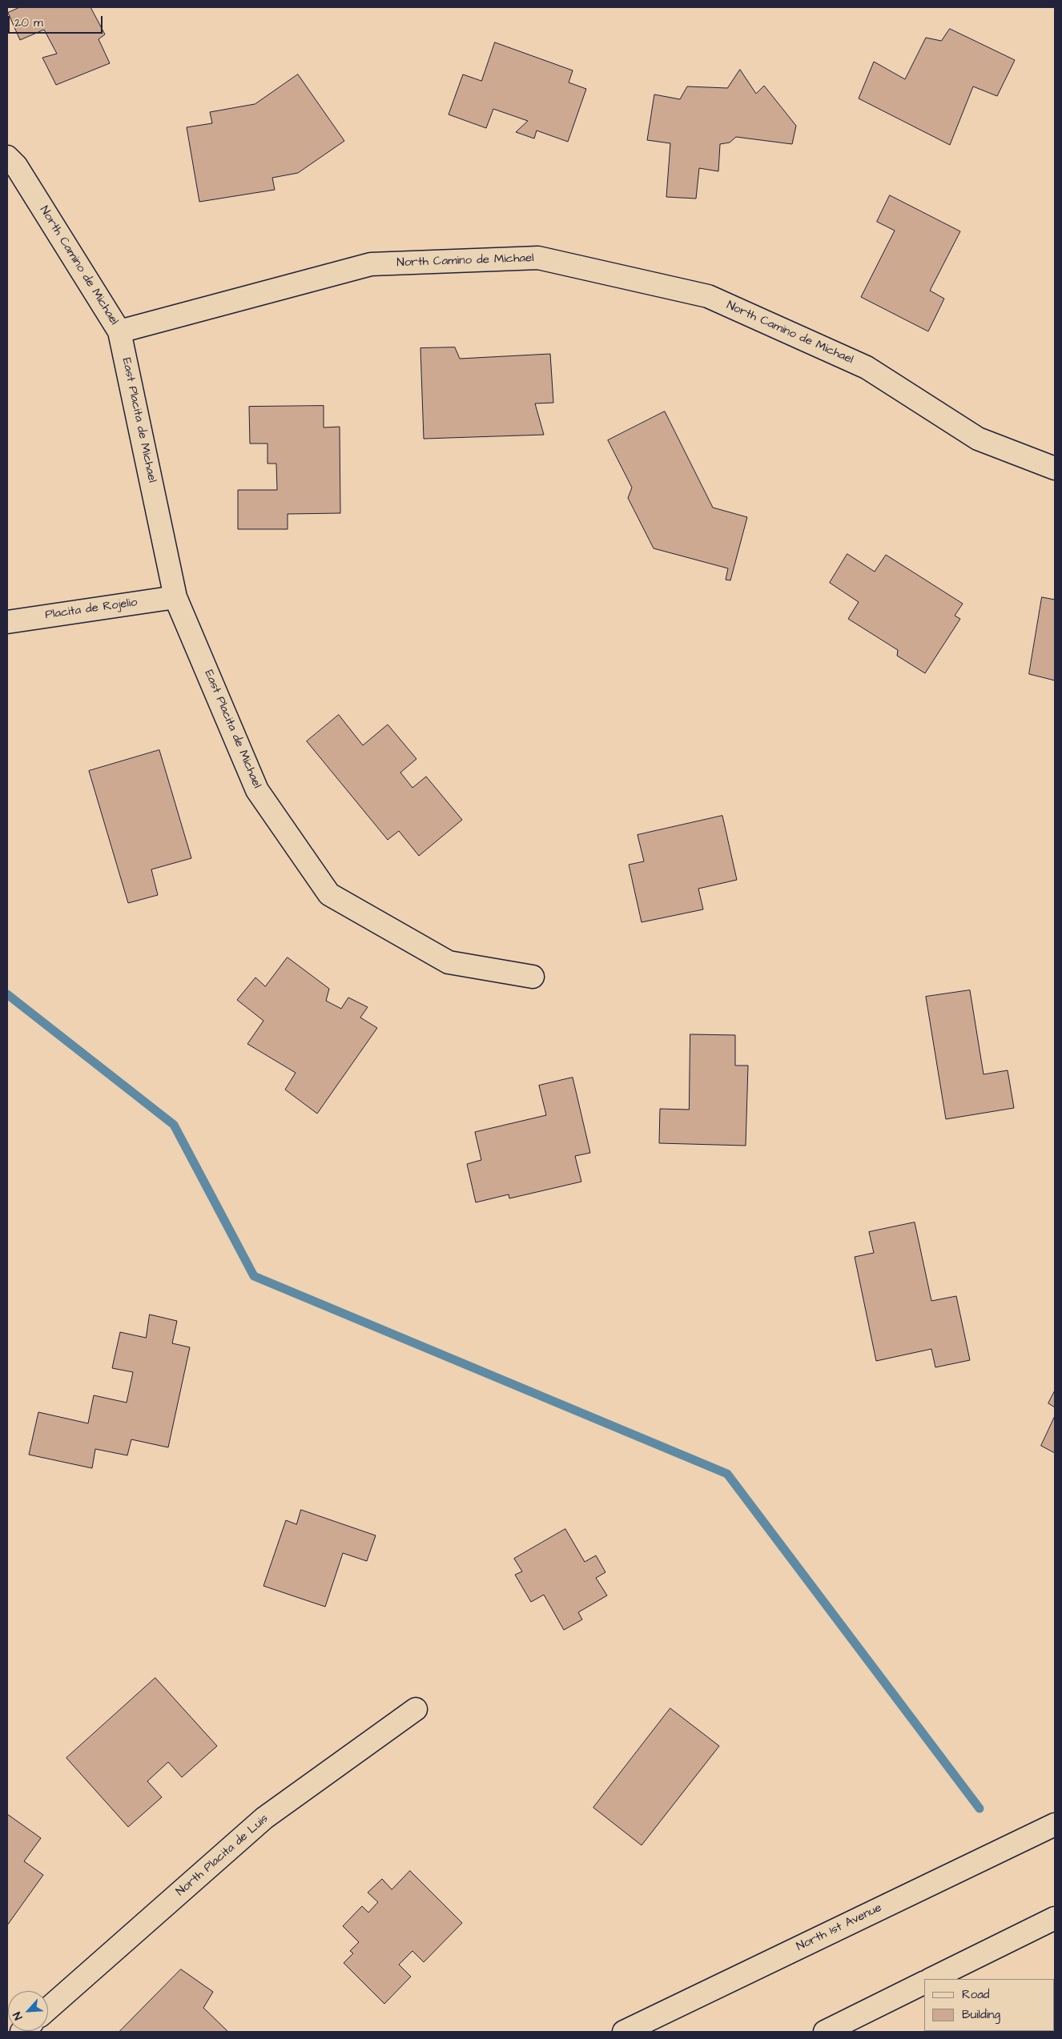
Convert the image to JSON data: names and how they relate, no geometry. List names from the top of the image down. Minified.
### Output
{"streets":{"street":["North Camino de Michael","East Placita de Michael","Placita de Rojelio","North Placita de Luis","North 1st Avenue"]},"crossings":[["North Camino de Michael","East Placita de Michael"],["East Placita de Michael","Placita de Rojelio"]],"legend":["Road","Building"],"scale_bar":"20 m","north":"bottom left"}
